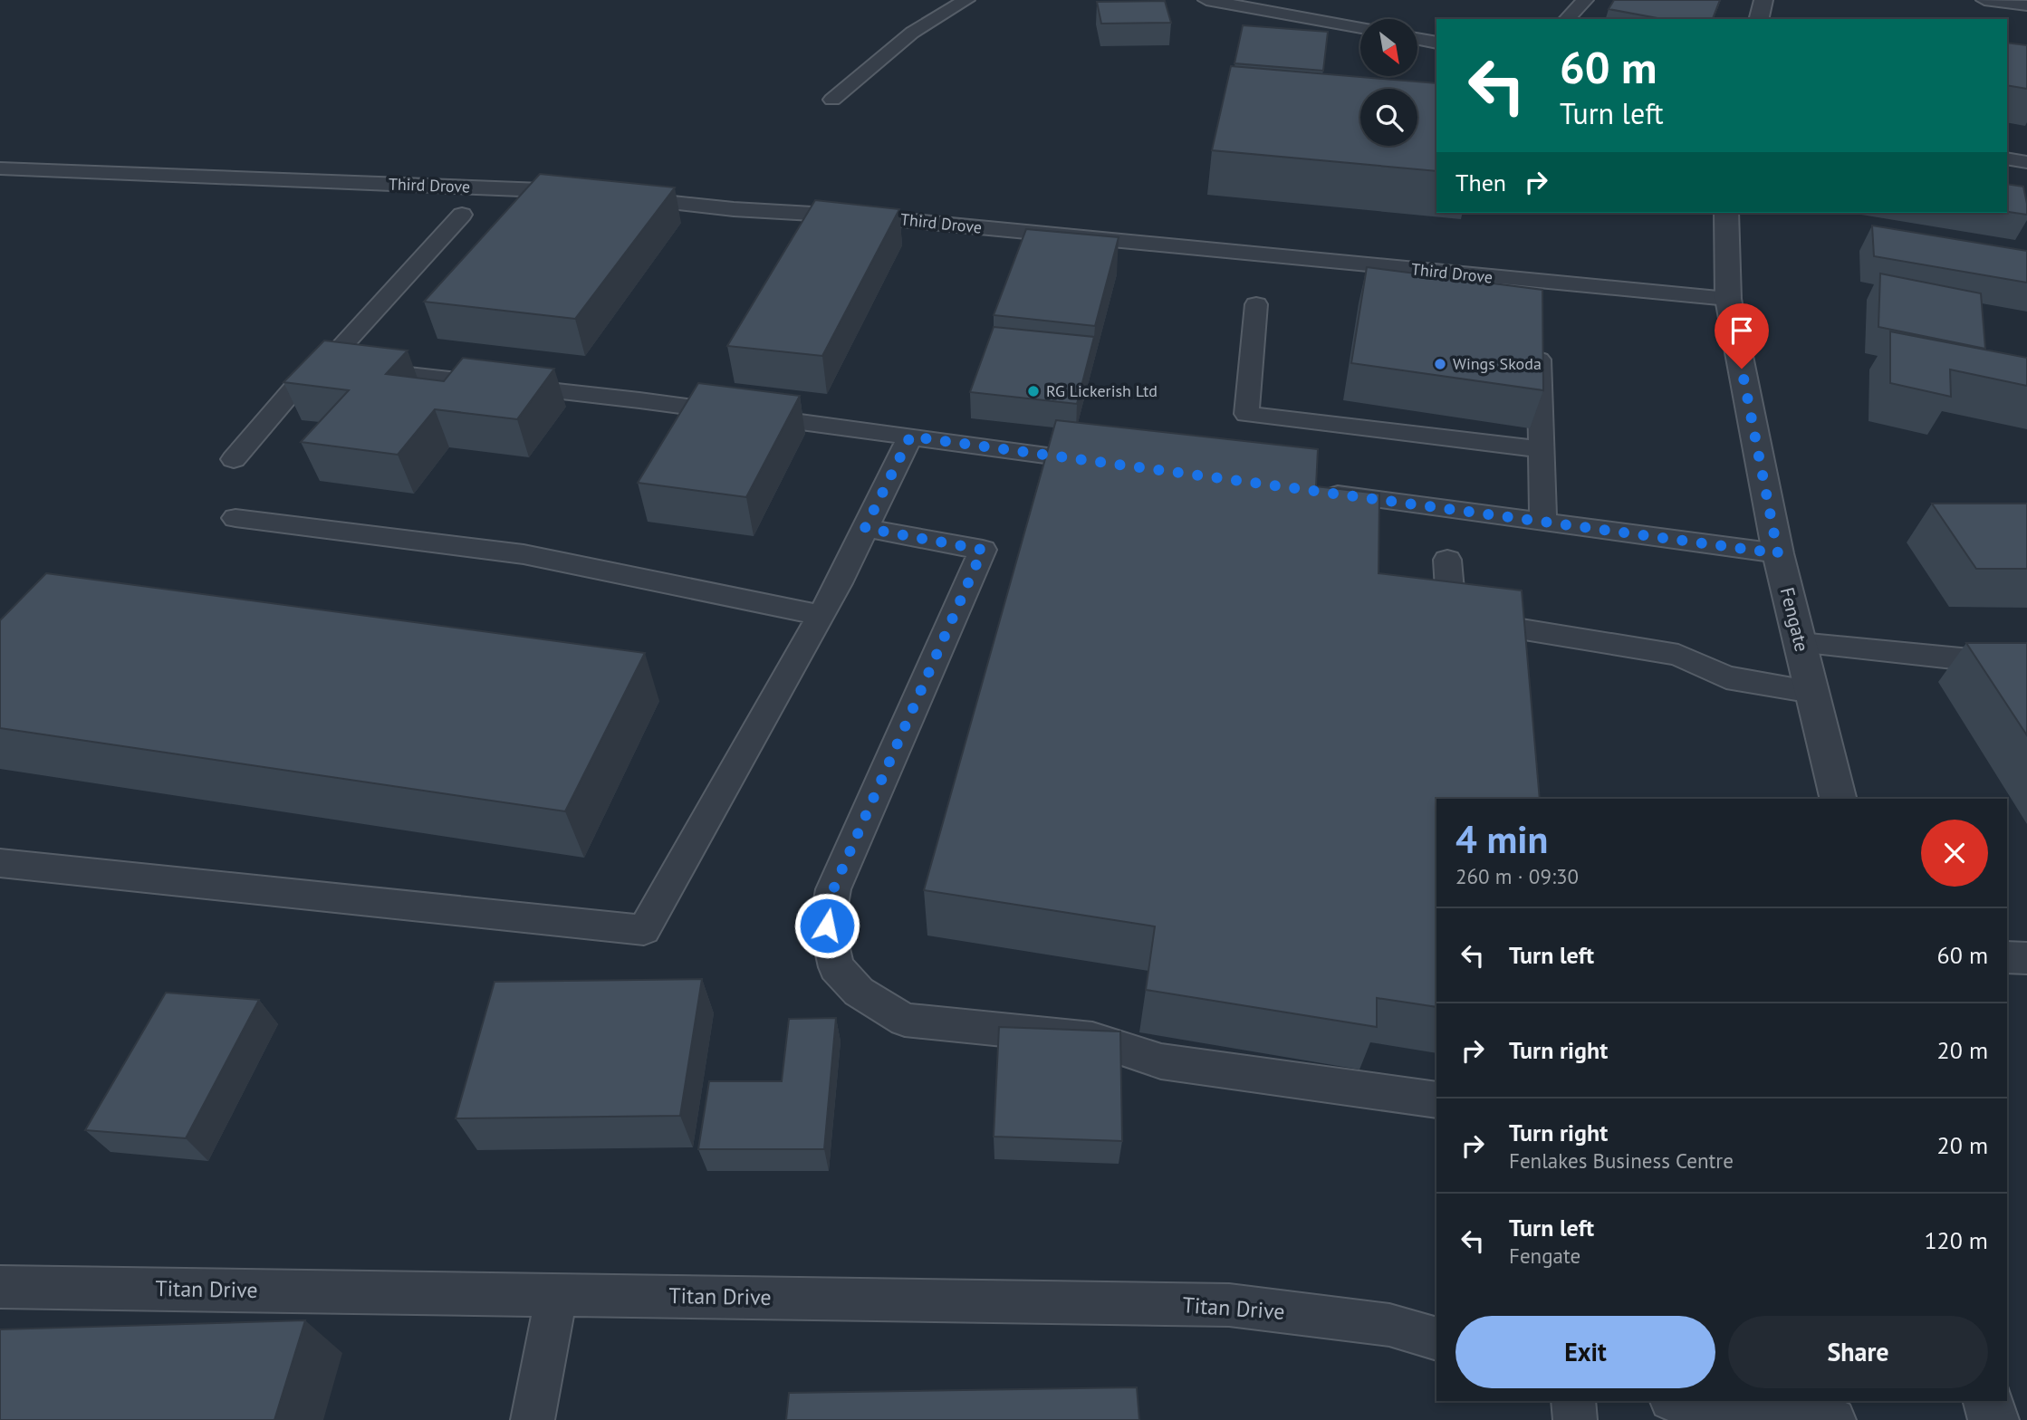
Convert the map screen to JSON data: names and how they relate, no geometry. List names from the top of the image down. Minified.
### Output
{"streets":{"street":["Fengate"],"lane":["Third Drove","Titan Drive"]},"crossings":[["Third Drove","Fengate"]],"places":["Wings Skoda","RG Lickerish Ltd"],"north":"bottom right","page":{"turn":["60 m","Turn left"],"then":"Then","heading":["4 min","260 m · 09:30"],"list":[{"name":"Turn left","value":"60 m"},{"name":"Turn right","value":"20 m"},{"name":"Turn right","note":"Fenlakes Business Centre","value":"20 m"},{"name":"Turn left","note":"Fengate","value":"120 m"}],"buttons":["Exit","Share"]}}
